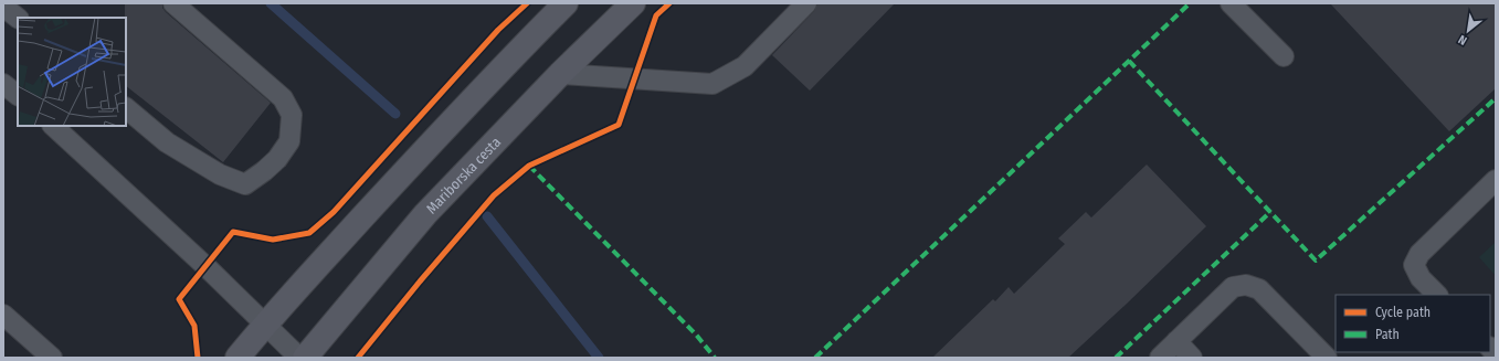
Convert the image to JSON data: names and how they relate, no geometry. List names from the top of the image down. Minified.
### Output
{"streets":{"main road":["Mariborska cesta"]},"legend":["Cycle path","Path"],"north":"bottom left"}
